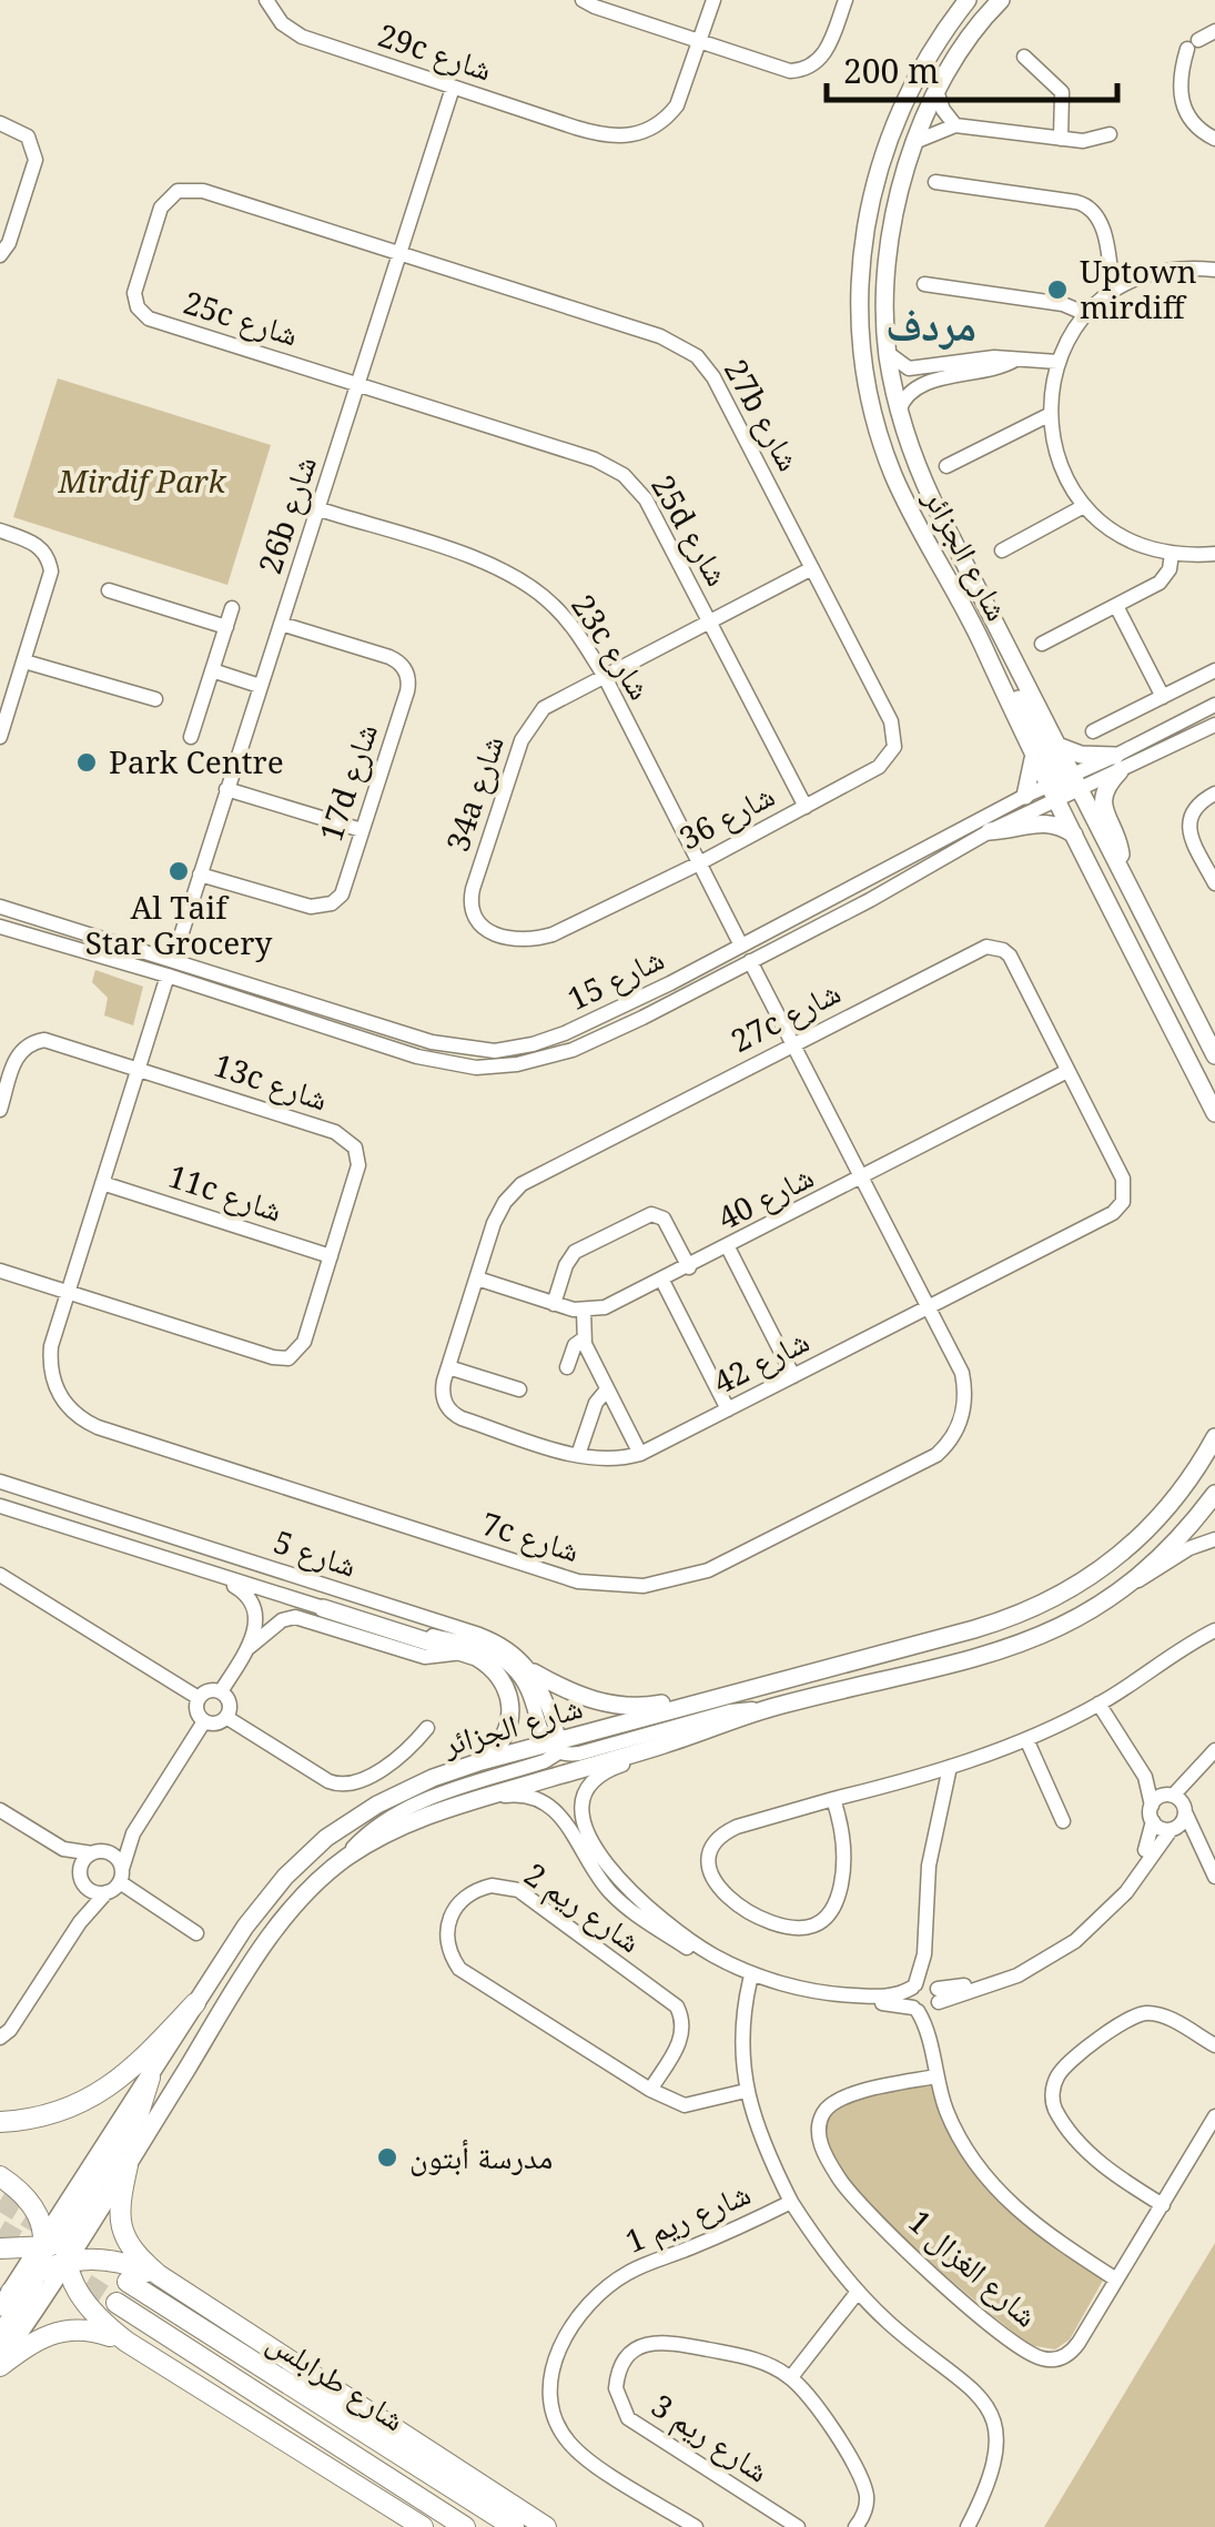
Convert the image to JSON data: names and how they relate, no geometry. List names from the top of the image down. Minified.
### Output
{"streets":{"highway":["شارع طرابلس"],"main road":["شارع الجزائر"],"street":["29c شارع","25c شارع","27b شارع","26b شارع","25d شارع","23c شارع","17d شارع","34a شارع","شارع 36","شارع 15","27c شارع","13c شارع","11c شارع","شارع 40","شارع 42","7c شارع","شارع 5","شارع ريم 2","شارع ريم 1","شارع الغزال 1","شارع ريم 3"]},"crossings":[["29c شارع","26b شارع"],["25c شارع","27b شارع"],["25c شارع","26b شارع"],["25c شارع","25d شارع"],["27b شارع","26b شارع"],["27b شارع","34a شارع"],["27b شارع","شارع 36"],["26b شارع","25d شارع"],["26b شارع","23c شارع"],["26b شارع","17d شارع"],["26b شارع","شارع 15"],["26b شارع","13c شارع"],["26b شارع","11c شارع"],["26b شارع","7c شارع"],["25d شارع","34a شارع"],["25d شارع","شارع 36"],["شارع الجزائر","شارع 15"],["شارع الجزائر","شارع 5"],["23c شارع","34a شارع"],["23c شارع","شارع 36"],["23c شارع","شارع 15"],["34a شارع","شارع 36"],["27c شارع","شارع 40"],["27c شارع","شارع 42"],["13c شارع","11c شارع"],["شارع 42","7c شارع"],["شارع ريم 2","شارع ريم 1"]],"districts":["مردف"],"parks":["Mirdif Park"],"places":["Uptown mirdiff","Park Centre","Al Taif Star Grocery","مدرسة أبتون"],"scale_bar":"200 m"}
